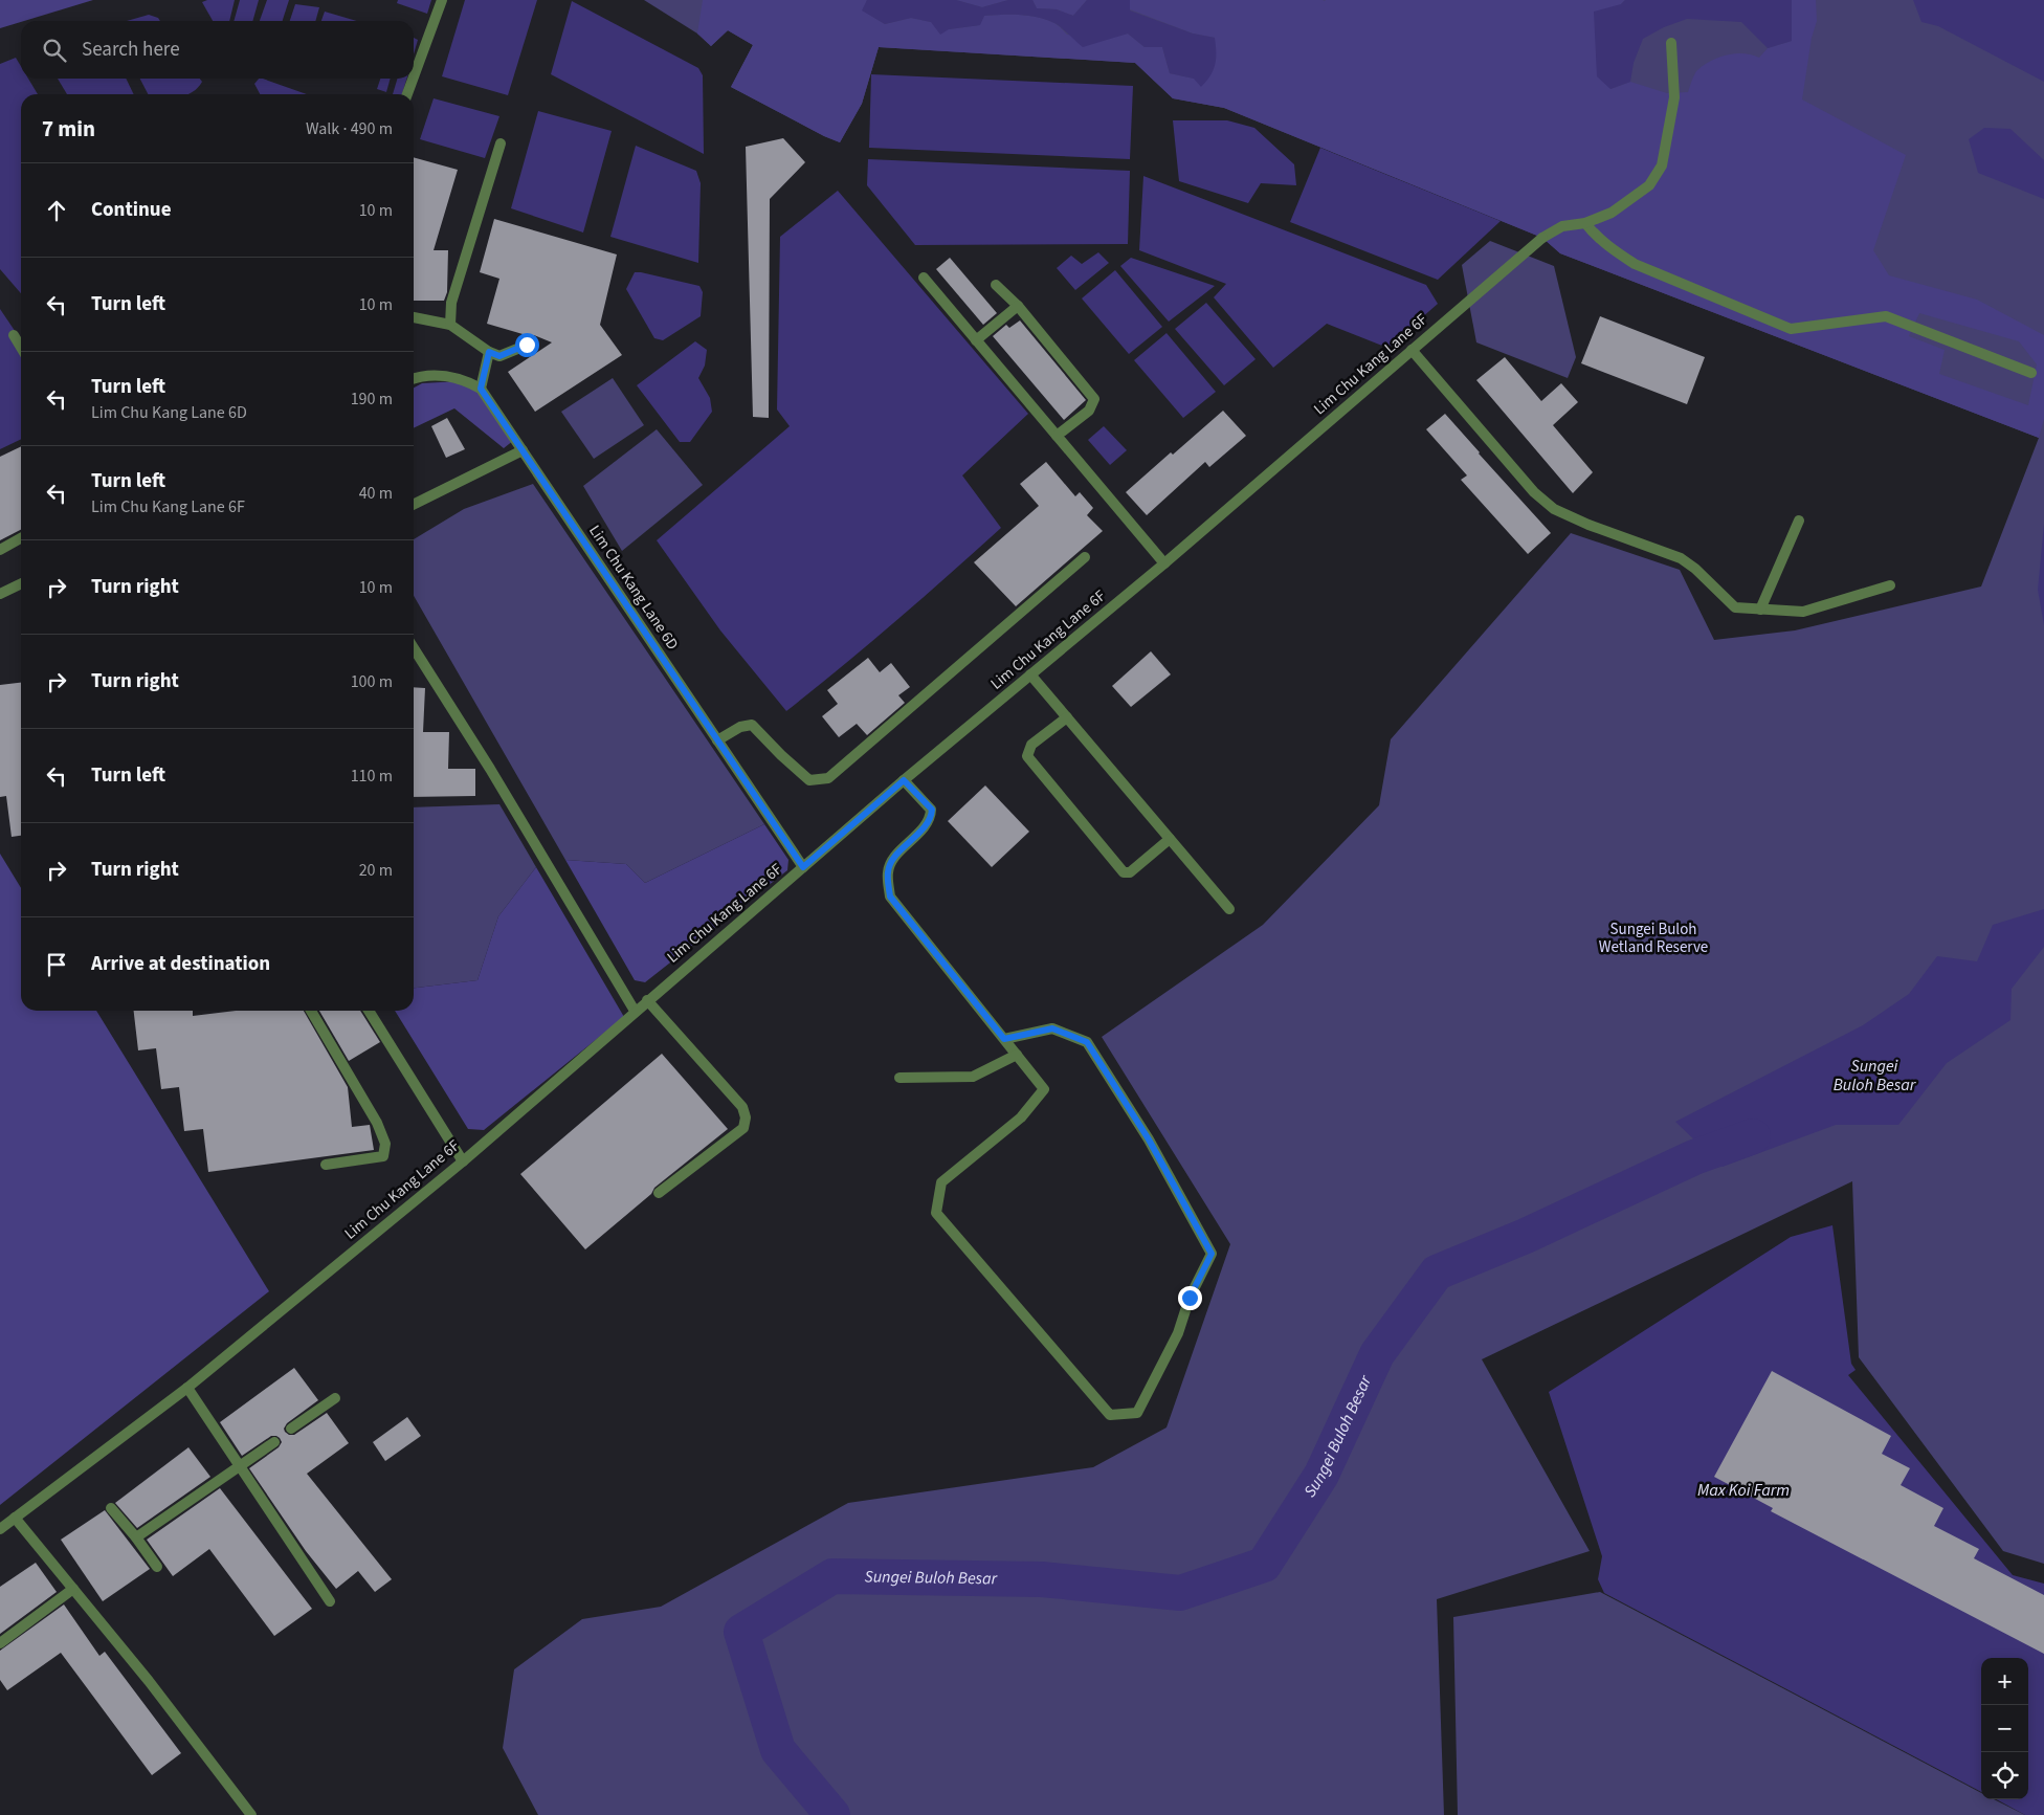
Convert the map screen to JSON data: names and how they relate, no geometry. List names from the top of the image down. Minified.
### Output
{"streets":{"street":["Lim Chu Kang Lane 6F","Lim Chu Kang Lane 6D"]},"crossings":[["Lim Chu Kang Lane 6F","Lim Chu Kang Lane 6D"]],"water":["Sungei Buloh Besar","Max Koi Farm"],"parks":["Sungei Buloh Wetland Reserve"],"page":{"search":"Search here","heading":["7 min","Walk · 490 m"],"list":[["Continue","10 m"],["Turn left","10 m"],["Turn left","Lim Chu Kang Lane 6D","190 m"],["Turn left","Lim Chu Kang Lane 6F","40 m"],["Turn right","10 m"],["Turn right","100 m"],["Turn left","110 m"],["Turn right","20 m"],"Arrive at destination"],"map_buttons":["+","−"]}}
